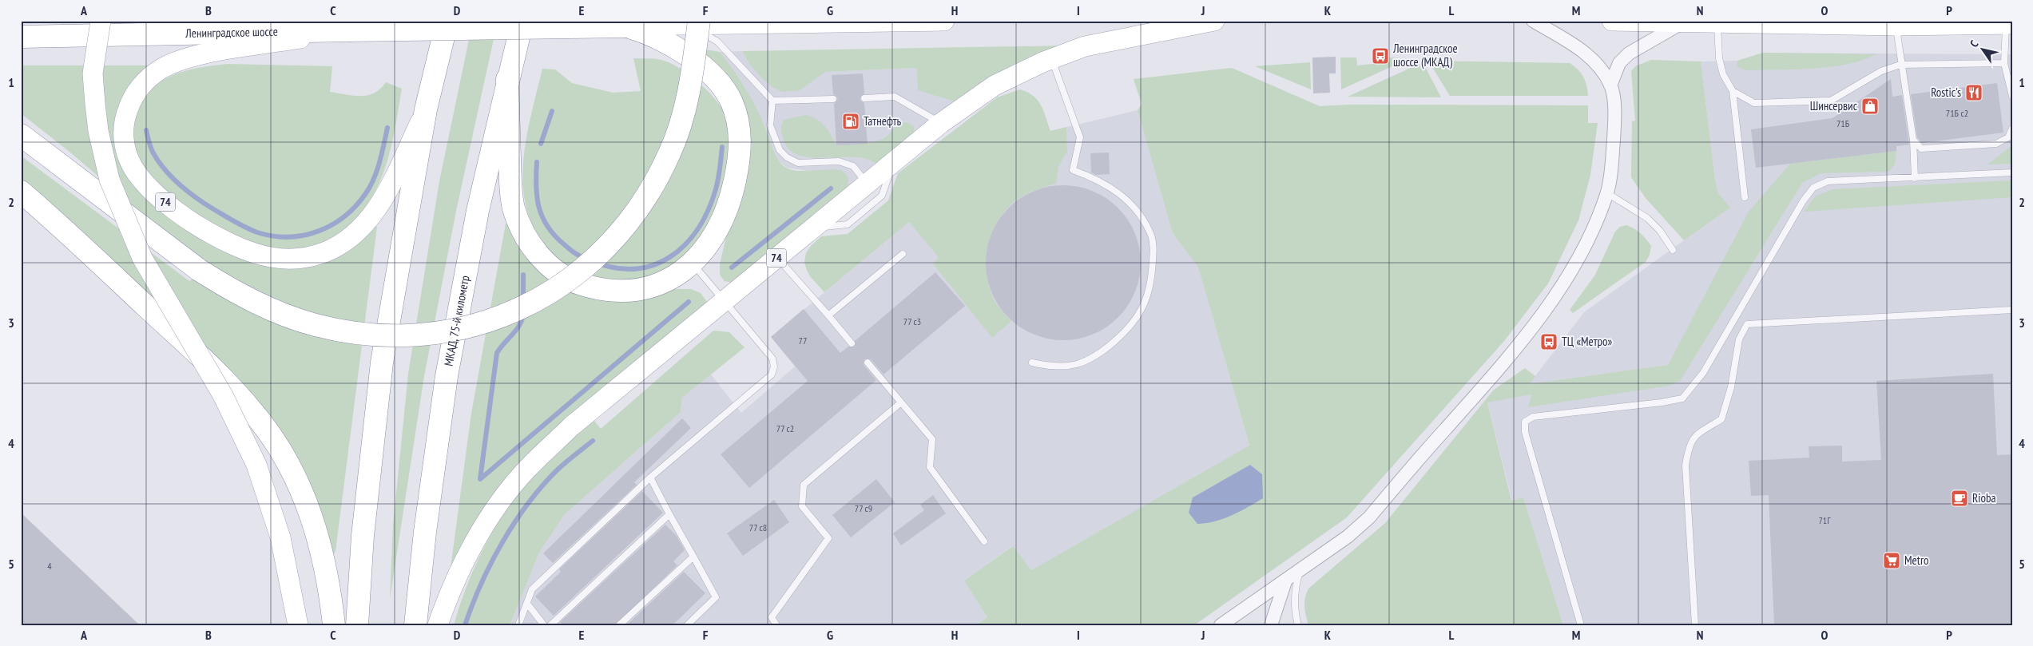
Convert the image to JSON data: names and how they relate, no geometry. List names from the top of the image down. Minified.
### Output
{"streets":{"highway":["Ленинградское шоссе","МКАД, 75-й километр"],"main road":["74"]},"crossings":[["Ленинградское шоссе","74"]],"places":{"bus stop":["Ленинградское шоссе (МКАД)","ТЦ «Метро»"],"restaurant":["Rostic's"],"shop":["Шинсервис"],"fuel station":["Татнефть"],"cafe":["Rioba"],"supermarket":["Metro"]},"house_numbers":["71Б с2","71Б","77 с3","77","77 с2","77 с9","71Г","77 с8","4"],"north":"top left","grid":{"columns":["A","B","C","D","E","F","G","H","I","J","K","L","M","N","O","P"],"rows":["1","2","3","4","5"]}}
